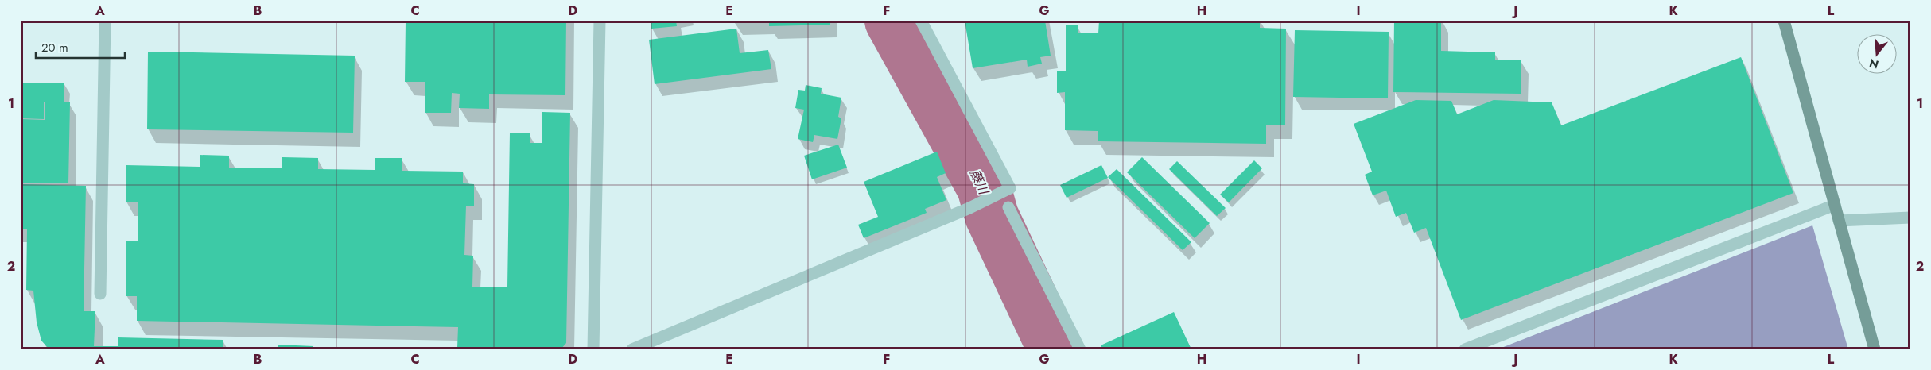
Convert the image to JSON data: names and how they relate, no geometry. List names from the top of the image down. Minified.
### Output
{"water":["藤川"],"scale_bar":"20 m","north":"bottom","grid":{"columns":["A","B","C","D","E","F","G","H","I","J","K","L"],"rows":["1","2"]}}
